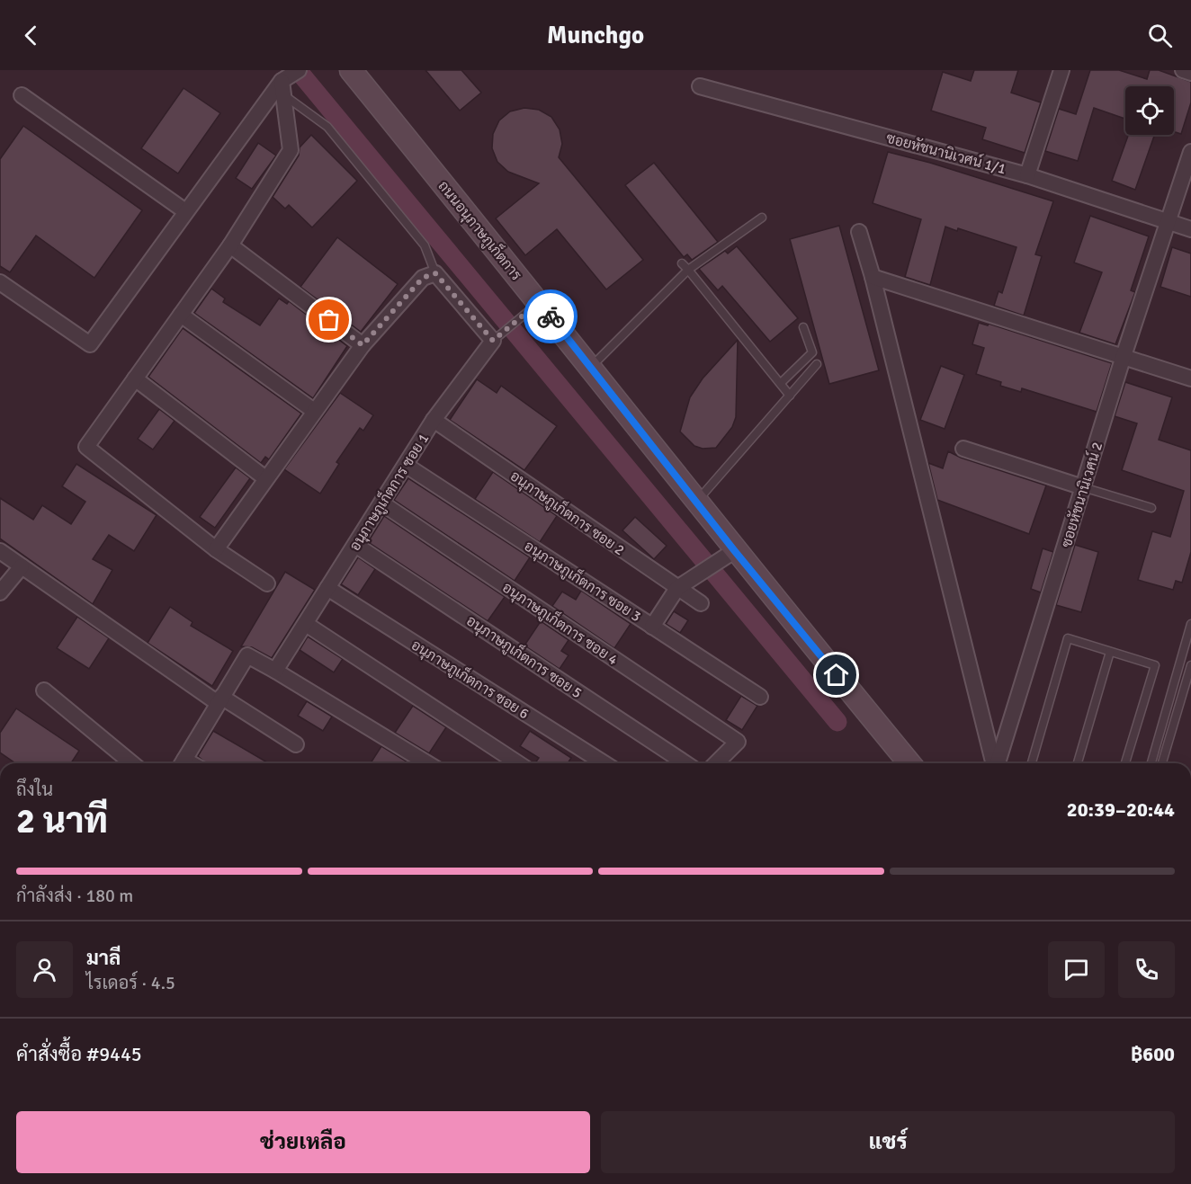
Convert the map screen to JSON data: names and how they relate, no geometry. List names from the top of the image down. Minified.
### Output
{"streets":{"street":["ซอยหัชนานิเวศน์ 1/1","ถนนอนุภาษภูเก็ตการ","อนุภาษภูเก็ตการ ซอย 1","ซอยหัชนานิเวศน์ 2","อนุภาษภูเก็ตการ ซอย 2","อนุภาษภูเก็ตการ ซอย 3","อนุภาษภูเก็ตการ ซอย 4","อนุภาษภูเก็ตการ ซอย 5","อนุภาษภูเก็ตการ ซอย 6"]},"crossings":[["ซอยหัชนานิเวศน์ 1/1","ซอยหัชนานิเวศน์ 2"],["ถนนอนุภาษภูเก็ตการ","อนุภาษภูเก็ตการ ซอย 1"],["อนุภาษภูเก็ตการ ซอย 1","อนุภาษภูเก็ตการ ซอย 2"],["อนุภาษภูเก็ตการ ซอย 1","อนุภาษภูเก็ตการ ซอย 3"],["อนุภาษภูเก็ตการ ซอย 1","อนุภาษภูเก็ตการ ซอย 4"],["อนุภาษภูเก็ตการ ซอย 1","อนุภาษภูเก็ตการ ซอย 5"],["อนุภาษภูเก็ตการ ซอย 1","อนุภาษภูเก็ตการ ซอย 6"]],"page":{"header":"Munchgo","heading":["2 นาที","ถึงใน","20:39–20:44"],"panel":["มาลี","ไรเดอร์ · 4.5","คำสั่งซื้อ #9445","฿600"],"bar":"กำลังส่ง · 180 m","buttons":["ช่วยเหลือ","แชร์"]}}
